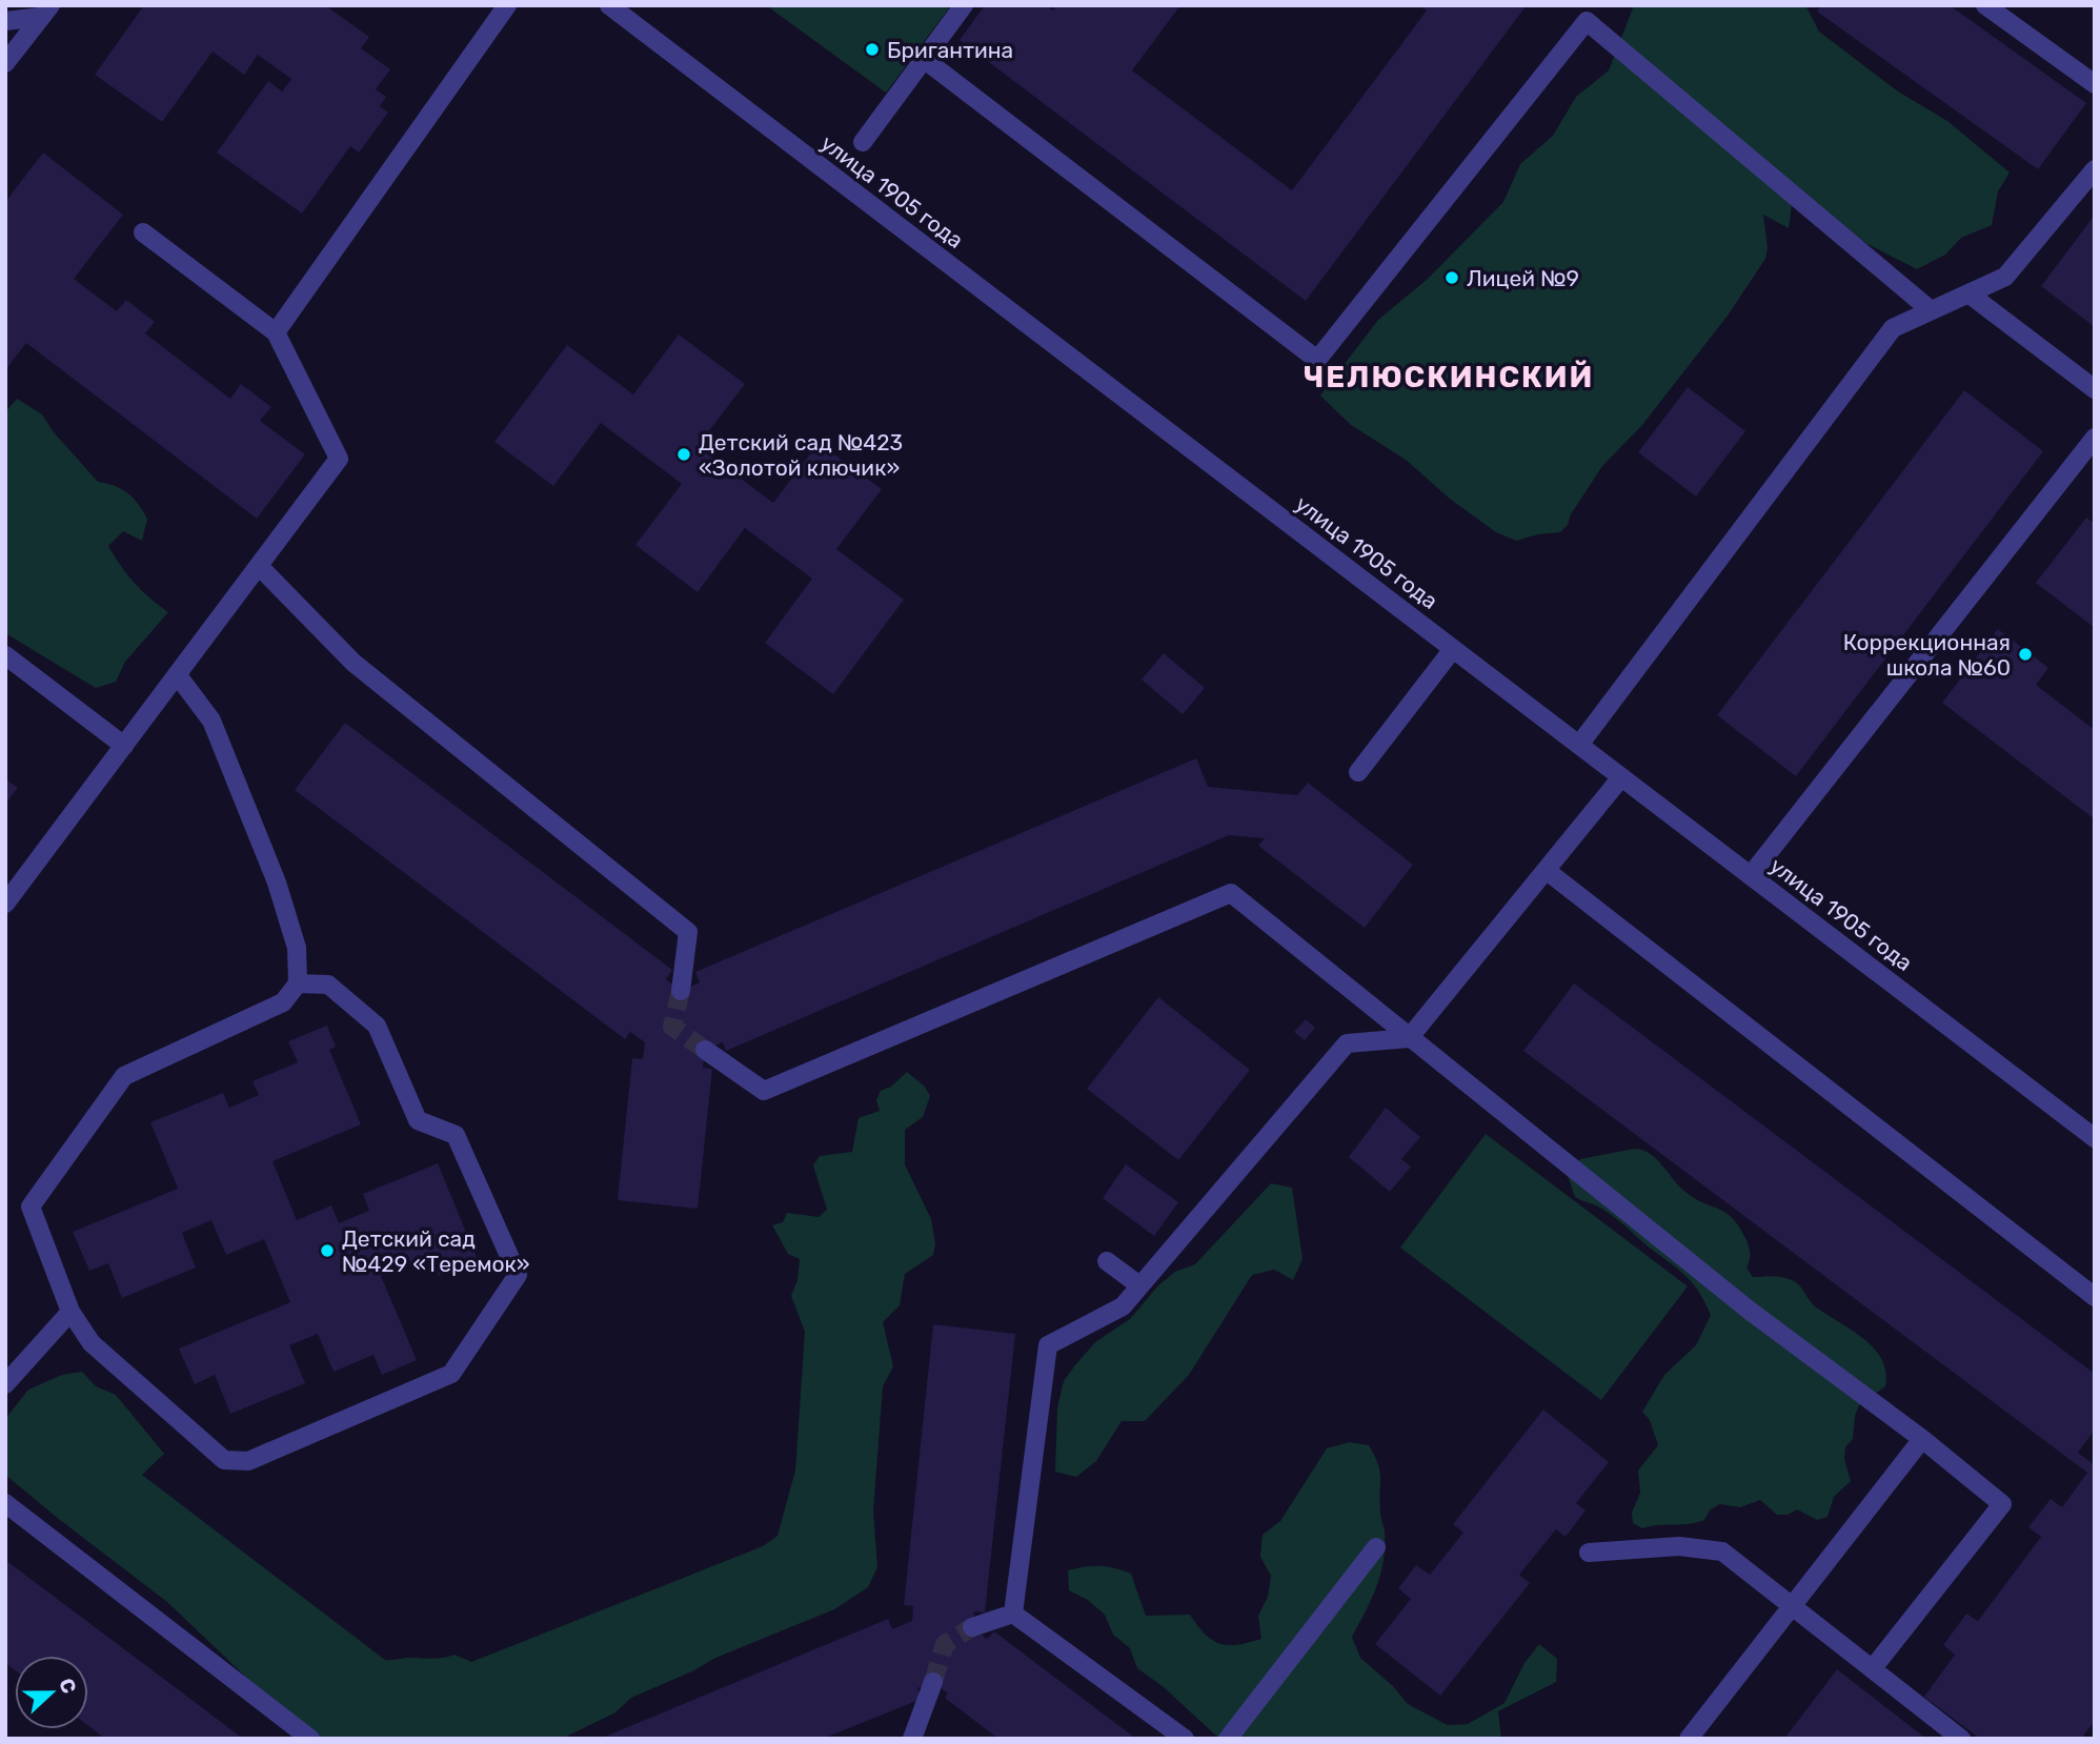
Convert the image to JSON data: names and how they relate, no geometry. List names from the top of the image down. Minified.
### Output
{"streets":{"street":["улица 1905 года"]},"districts":["ЧЕЛЮСКИНСКИЙ"],"places":["Бригантина","Лицей №9","Детский сад №423 «Золотой ключик»","Коррекционная школа №60","Детский сад №429 «Теремок»"],"north":"right"}
